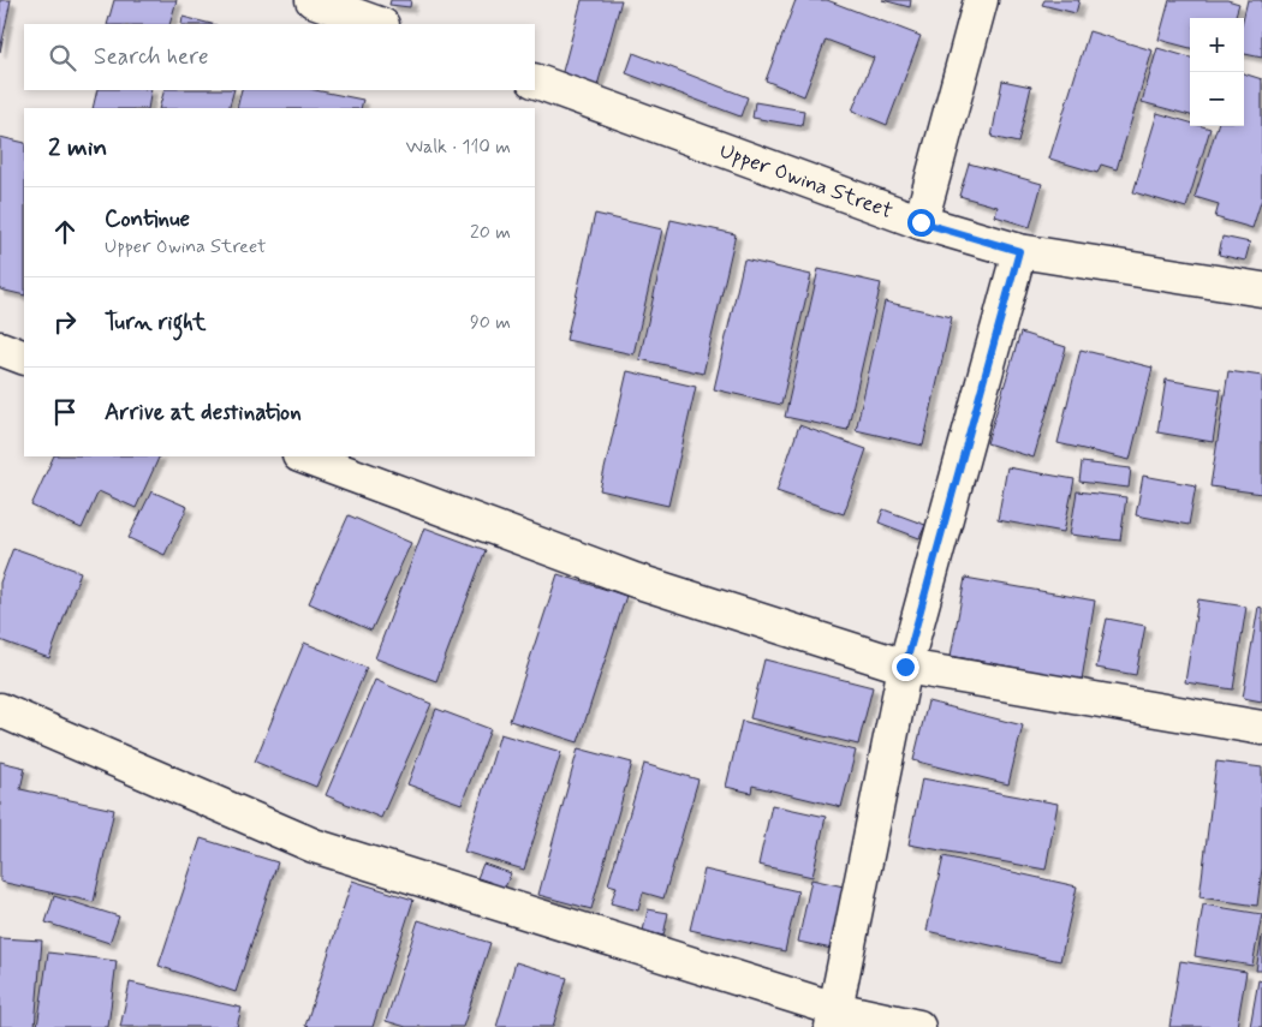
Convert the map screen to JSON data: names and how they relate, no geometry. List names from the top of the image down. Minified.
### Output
{"streets":{"street":["Upper Owina Street"]},"page":{"map_buttons":["+","−"],"search":"Search here","heading":["2 min","Walk · 110 m"],"list":[["Continue","Upper Owina Street","20 m"],["Turn right","90 m"],"Arrive at destination"]}}
